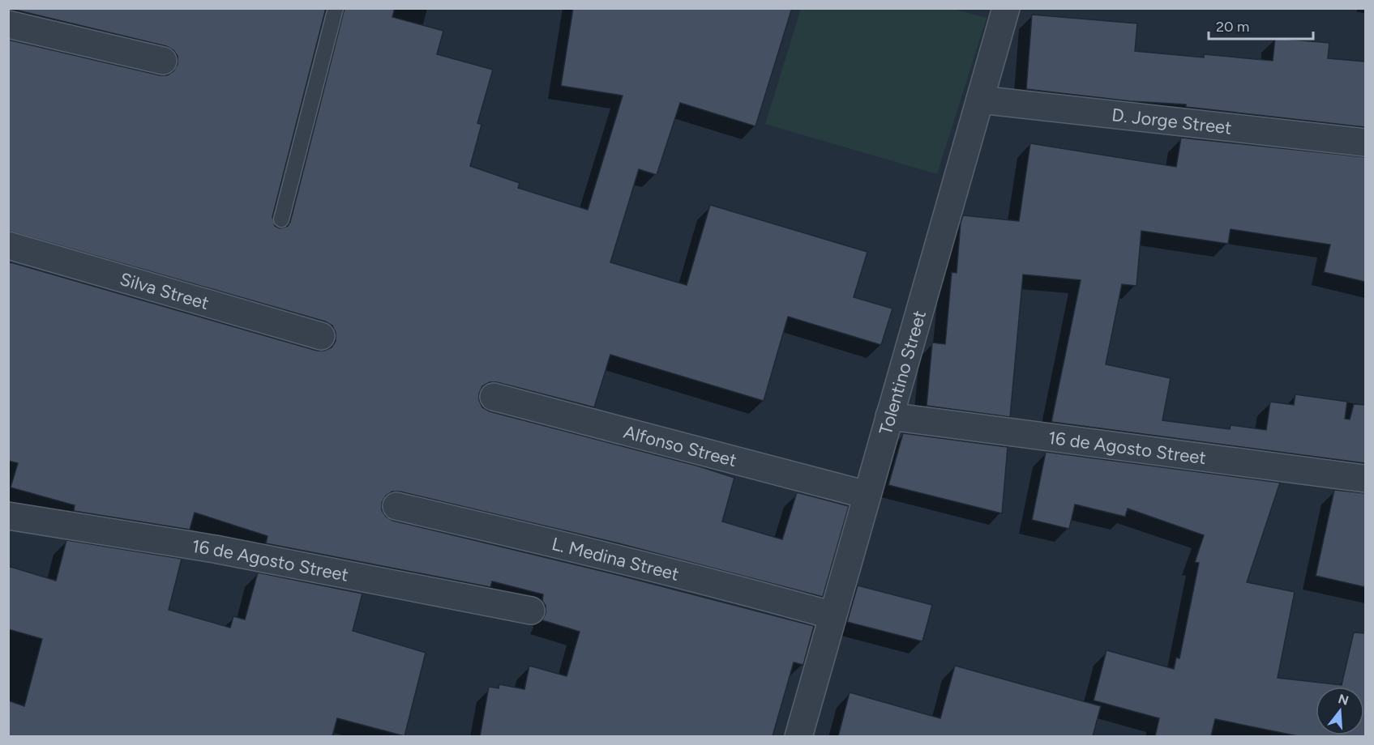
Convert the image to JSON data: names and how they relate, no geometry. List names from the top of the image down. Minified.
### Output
{"streets":{"street":["D. Jorge Street","Silva Street","Tolentino Street","Alfonso Street","16 de Agosto Street","L. Medina Street"]},"crossings":[["D. Jorge Street","Tolentino Street"],["Tolentino Street","Alfonso Street"],["Tolentino Street","16 de Agosto Street"],["Tolentino Street","L. Medina Street"]],"scale_bar":"20 m","north":"top"}
